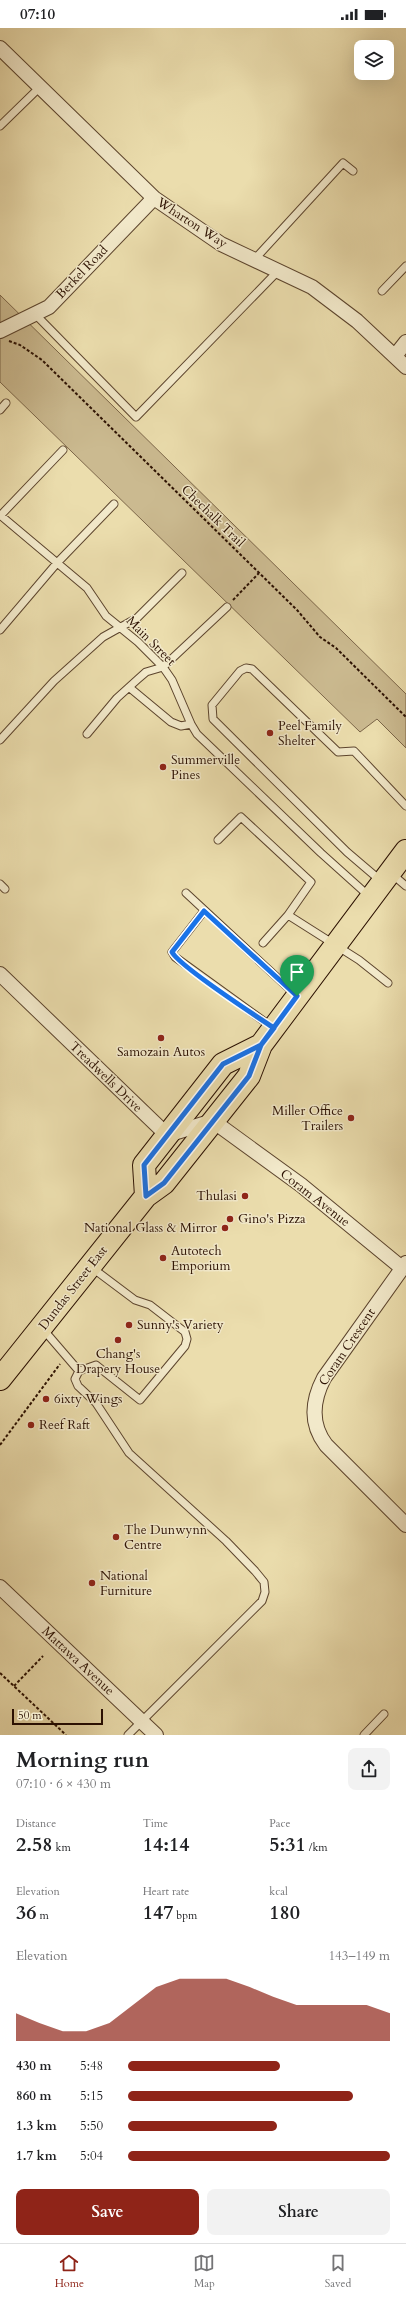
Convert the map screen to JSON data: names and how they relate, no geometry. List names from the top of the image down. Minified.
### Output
{"streets":{"main road":["Dundas Street East"],"street":["Wharton Way","Berkel Road","Treadwells Drive","Coram Avenue","Coram Crescent","Mattawa Avenue"],"lane":["Main Street"],"path":["Chechalk Trail"]},"crossings":[["Wharton Way","Berkel Road"],["Berkel Road","Chechalk Trail"],["Main Street","Dundas Street East"],["Treadwells Drive","Dundas Street East"],["Coram Avenue","Dundas Street East"],["Coram Avenue","Coram Crescent"]],"places":["Peel Family Shelter","Summerville Pines","Samozain Autos","Miller Office Trailers","Thulasi","Gino's Pizza","National Glass & Mirror","Autotech Emporium","Sunny's Variety","Chang's Drapery House","6ixty Wings","Reef Raft","The Dunwynn Centre","National Furniture"],"scale_bar":"50 m","page":{"status":"07:10","scale":"50 m","heading":["Morning run","07:10 · 6 × 430 m"],"stats":[["Distance","2.58 km"],["Time","14:14"],["Pace","5:31 /km"],["Elevation","36 m"],["Heart rate","147 bpm"],["kcal","180"]],"chart":["Elevation","143–149 m"],"list":[{"name":"430 m","note":"5:48"},{"name":"860 m","note":"5:15"},{"name":"1.3 km","note":"5:50"},{"name":"1.7 km","note":"5:04"}],"buttons":["Save","Share"],"tabs":["Home","Map","Saved"]}}
